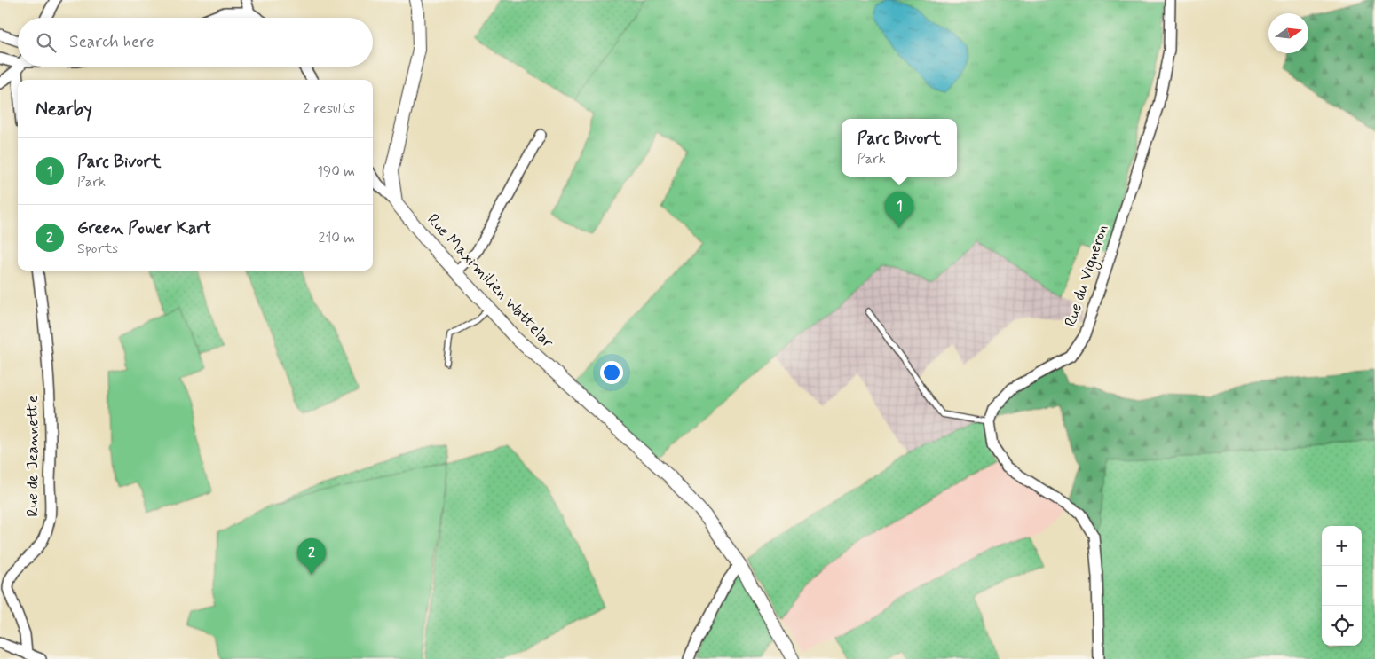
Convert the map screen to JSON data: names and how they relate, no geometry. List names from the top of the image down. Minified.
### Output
{"streets":{"street":["Rue du Vigneron","Rue Maximilien Wattelar","Rue de Jeannette"]},"north":"right","page":{"search":"Search here","heading":["Nearby","2 results"],"popup":["Parc Bivort","Park"],"list":[{"mark":"1","name":"Parc Bivort","note":"Park","value":"190 m"},{"mark":"2","name":"Green Power Kart","note":"Sports","value":"210 m"}],"pins":["1","2"],"map_buttons":["+","−"]}}
